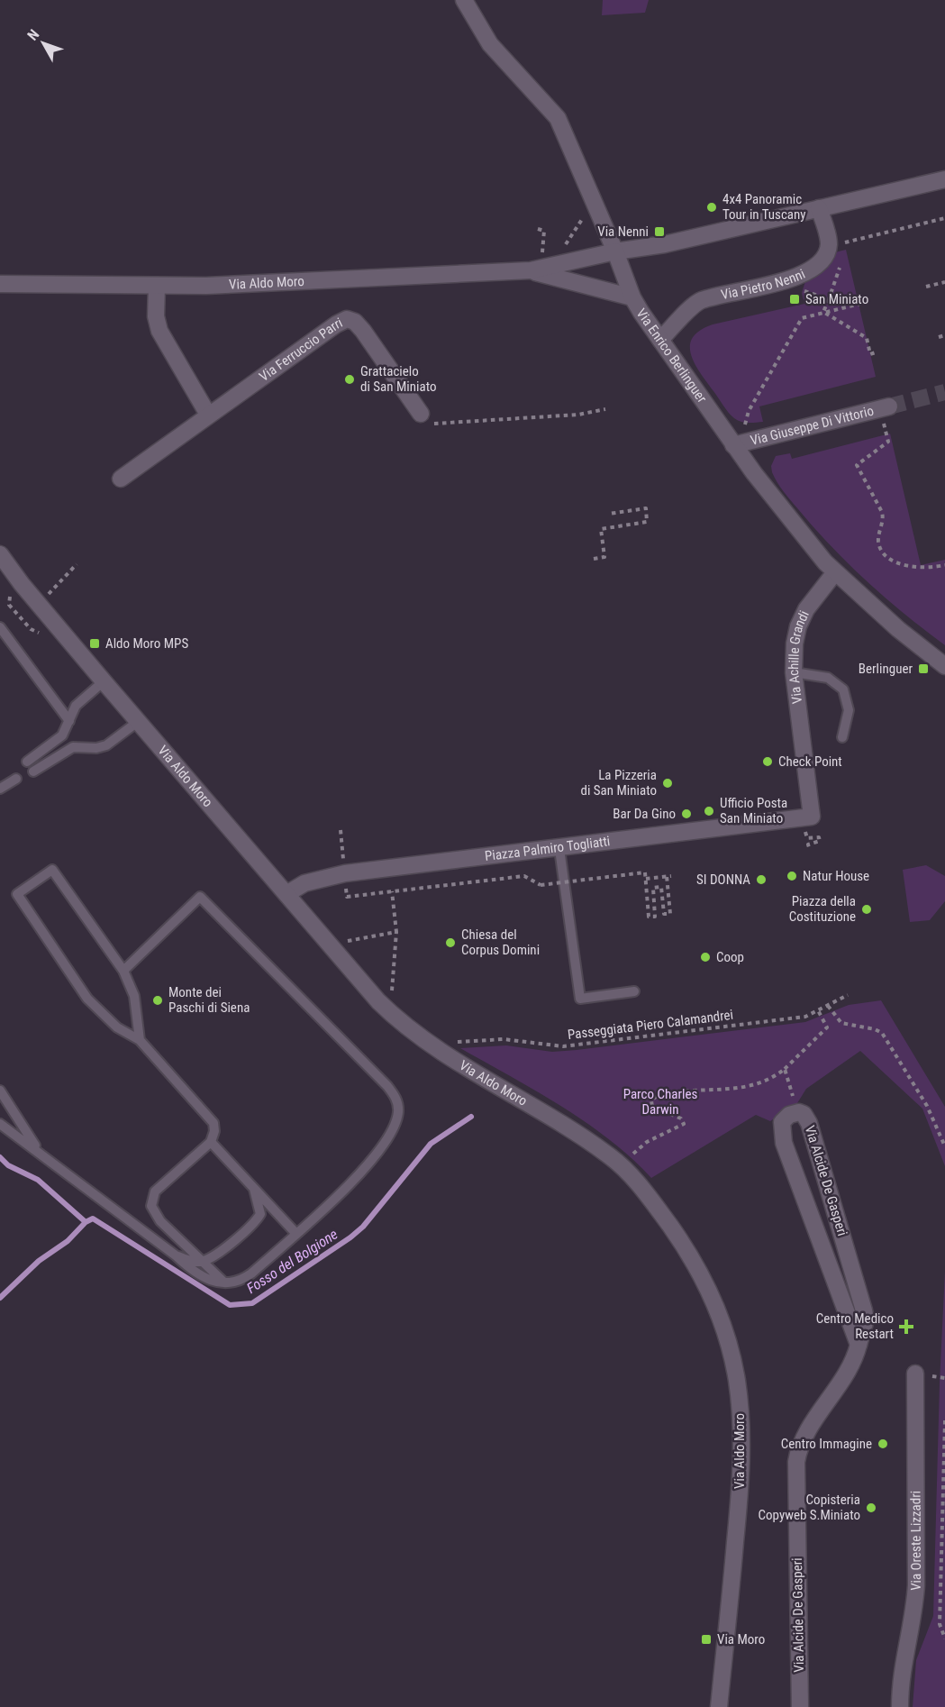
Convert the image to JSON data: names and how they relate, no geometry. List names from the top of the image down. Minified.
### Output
{"streets":{"street":["Via Pietro Nenni","Via Aldo Moro","Via Ferruccio Parri","Via Enrico Berlinguer","Via Giuseppe Di Vittorio","Via Achille Grandi","Piazza Palmiro Togliatti","Via Alcide De Gasperi","Via Oreste Lizzadri"],"path":["Passeggiata Piero Calamandrei"]},"crossings":[["Via Pietro Nenni","Via Enrico Berlinguer"],["Via Aldo Moro","Via Enrico Berlinguer"],["Via Aldo Moro","Piazza Palmiro Togliatti"],["Via Enrico Berlinguer","Via Giuseppe Di Vittorio"],["Via Enrico Berlinguer","Via Achille Grandi"],["Via Achille Grandi","Piazza Palmiro Togliatti"]],"water":["Fosso del Bolgione"],"parks":["Parco Charles Darwin"],"places":{"other":["4x4 Panoramic Tour in Tuscany","Grattacielo di San Miniato","Check Point","La Pizzeria di San Miniato","Ufficio Posta San Miniato","Bar Da Gino","Natur House","SI DONNA","Piazza della Costituzione","Chiesa del Corpus Domini","Coop","Monte dei Paschi di Siena","Centro Immagine","Copisteria Copyweb S.Miniato"],"transit":["Via Nenni","San Miniato","Aldo Moro MPS","Berlinguer","Via Moro"],"health":["Centro Medico Restart"]},"north":"top left"}
